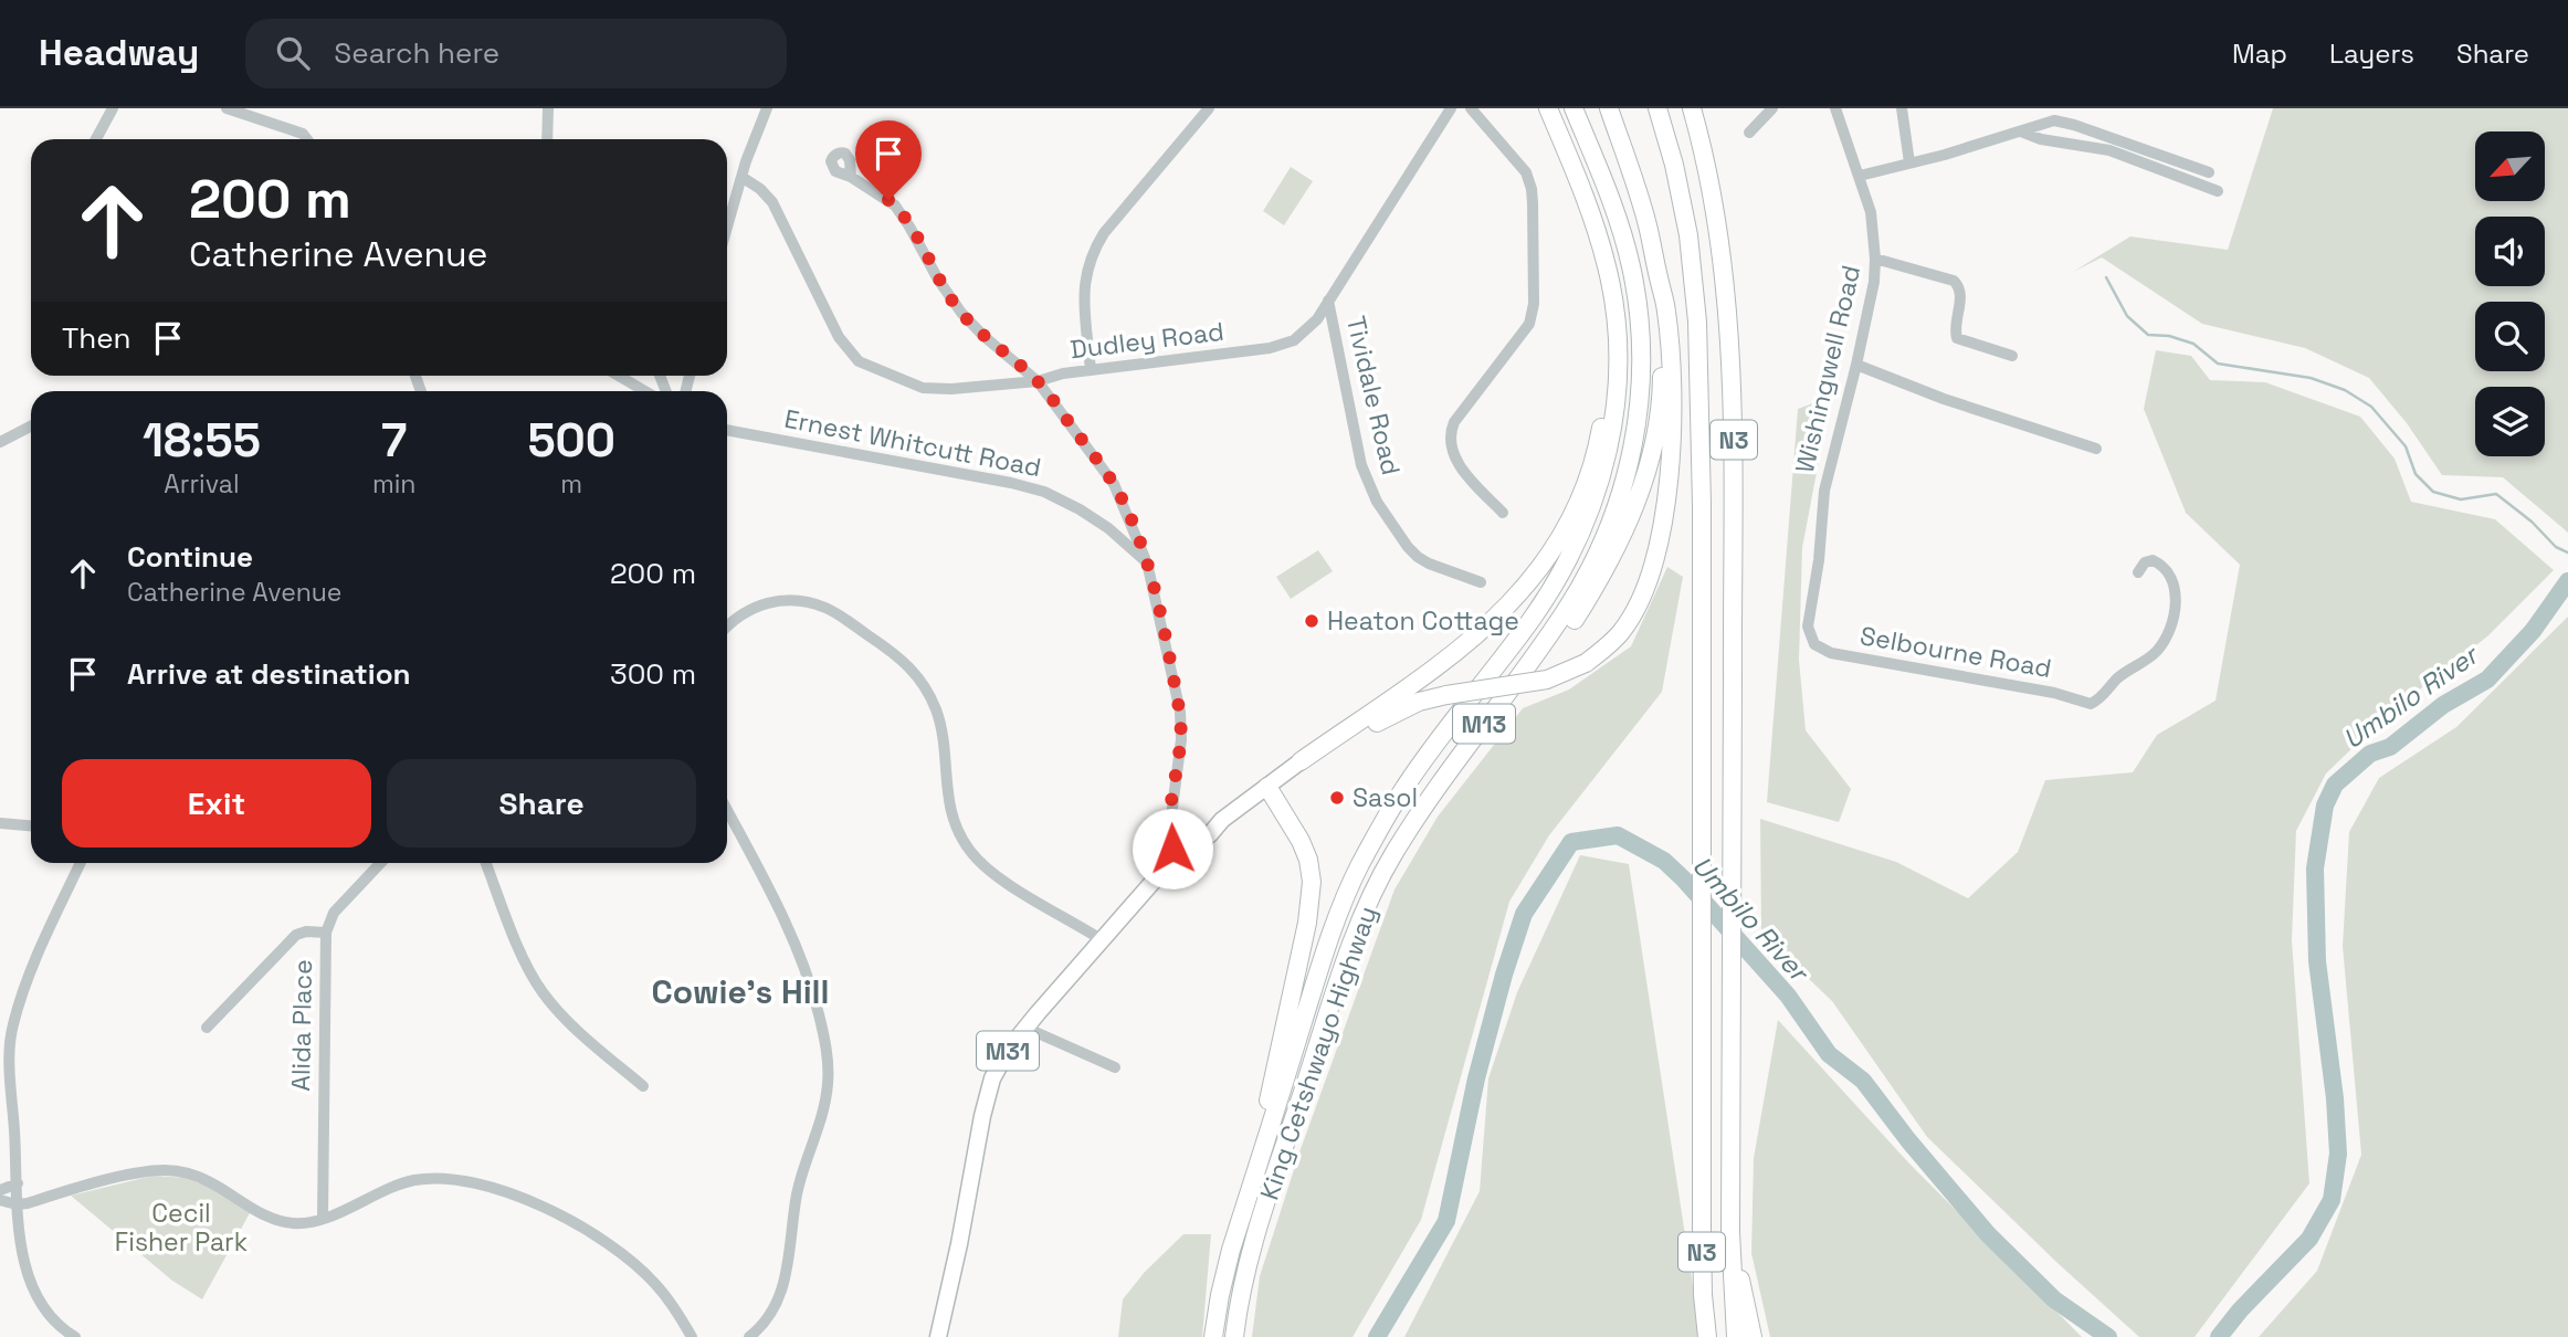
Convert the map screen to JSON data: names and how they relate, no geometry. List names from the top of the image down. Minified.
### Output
{"streets":{"highway":["N3","M13","King Cetshwayo Highway"],"main road":["M31"],"street":["Dudley Road","Wishingwell Road","Tividale Road","Ernest Whitcutt Road","Selbourne Road","Alida Place"]},"crossings":[["Dudley Road","Tividale Road"],["Wishingwell Road","Selbourne Road"]],"districts":["Cowie's Hill"],"water":["Umbilo River"],"parks":["Cecil Fisher Park"],"places":["Heaton Cottage","Sasol"],"north":"bottom left","page":{"header":"Headway","search":"Search here","nav":["Map","Layers","Share"],"turn":["200 m","Catherine Avenue"],"then":"Then","eta":["18:55","Arrival","7","min","500","m"],"list":[{"name":"Continue","note":"Catherine Avenue","value":"200 m"},{"name":"Arrive at destination","value":"300 m"}],"buttons":["Exit","Share"]}}
